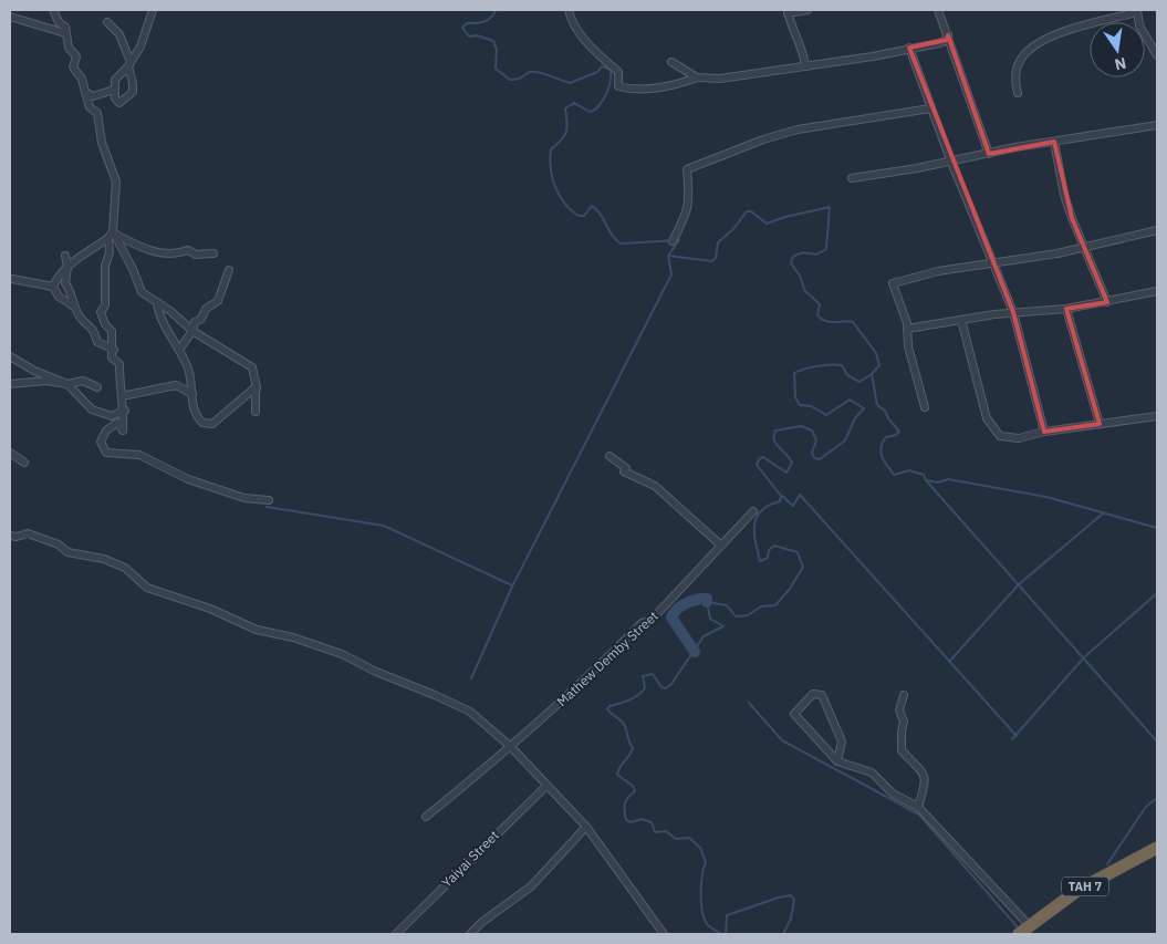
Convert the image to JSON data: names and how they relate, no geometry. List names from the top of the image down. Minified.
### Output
{"streets":{"highway":["TAH 7"],"street":["Mathew Demby Street","Yaiyai Street"]},"north":"bottom"}
